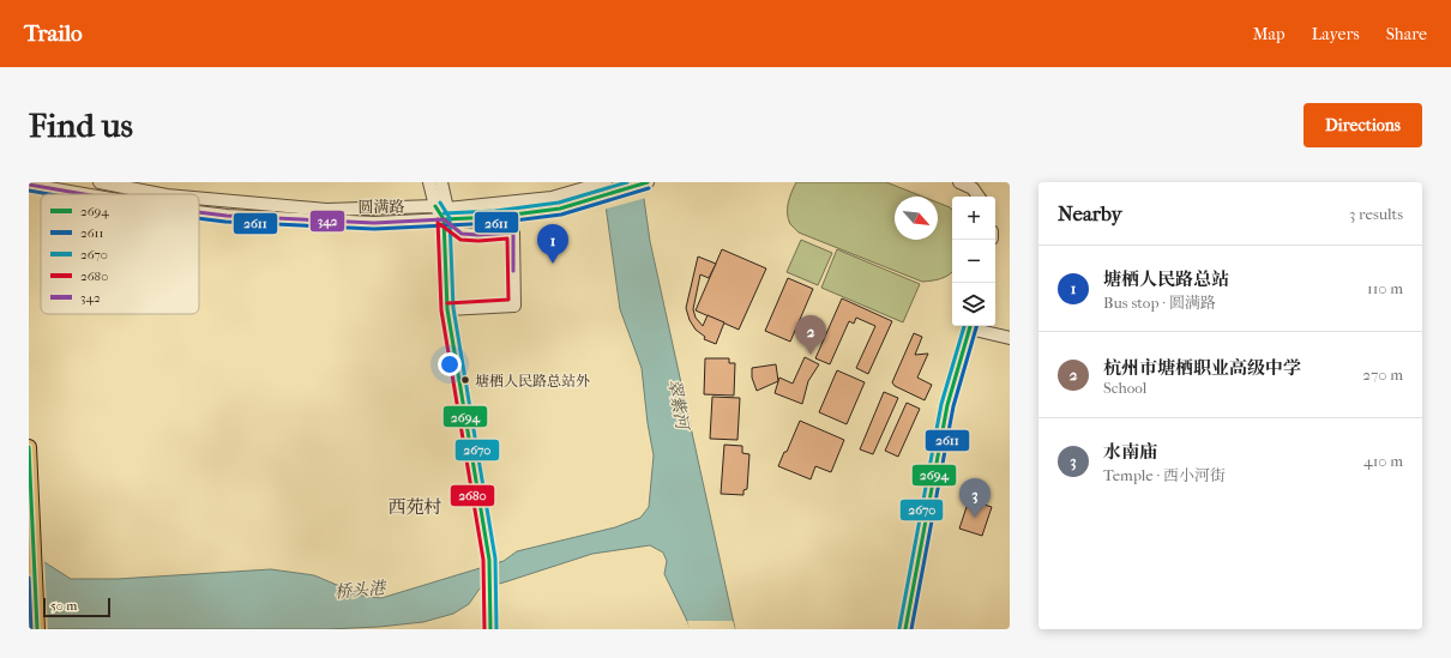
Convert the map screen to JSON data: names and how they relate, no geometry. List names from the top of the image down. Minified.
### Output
{"streets":{"street":["圆满路"]},"districts":["西苑村"],"water":["翠紫河","桥头港"],"places":["塘栖人民路总站外"],"lines":["transit line 2694","transit line 2670","transit line 342","transit line 2611","transit line 2680"],"legend":["2694","2611","2670","2680","342"],"scale_bar":"50 m","north":"bottom right","page":{"header":"Trailo","nav":["Map","Layers","Share"],"buttons":"Directions","title":"Find us","heading":["Nearby","3 results"],"map_buttons":["+","−"],"pins":["1","2","3"],"list":[{"mark":"1","name":"塘栖人民路总站","note":"Bus stop · 圆满路","value":"110 m"},{"mark":"2","name":"杭州市塘栖职业高级中学","note":"School","value":"270 m"},{"mark":"3","name":"水南庙","note":"Temple · 西小河街","value":"410 m"}],"scale":"50 m"}}
